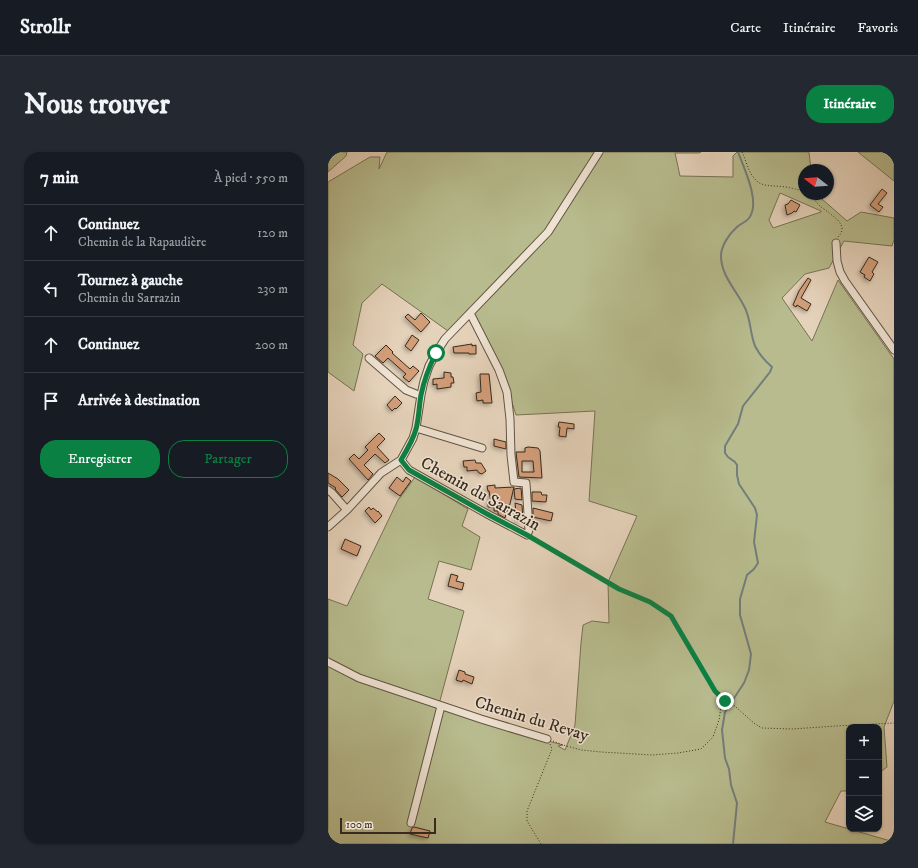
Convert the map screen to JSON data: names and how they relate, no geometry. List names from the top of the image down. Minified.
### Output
{"streets":{"street":["Chemin du Sarrazin","Chemin du Revay"]},"crossings":[["Chemin du Sarrazin","Chemin du Revay"]],"scale_bar":"100 m","north":"left","page":{"header":"Strollr","nav":["Carte","Itinéraire","Favoris"],"buttons":["Itinéraire",["Enregistrer","Partager"]],"title":"Nous trouver","heading":["7 min","À pied · 550 m"],"list":[["Continuez","Chemin de la Rapaudière","120 m"],["Tournez à gauche","Chemin du Sarrazin","230 m"],["Continuez","200 m"],"Arrivée à destination"],"map_buttons":["+","−"],"scale":"100 m"}}
